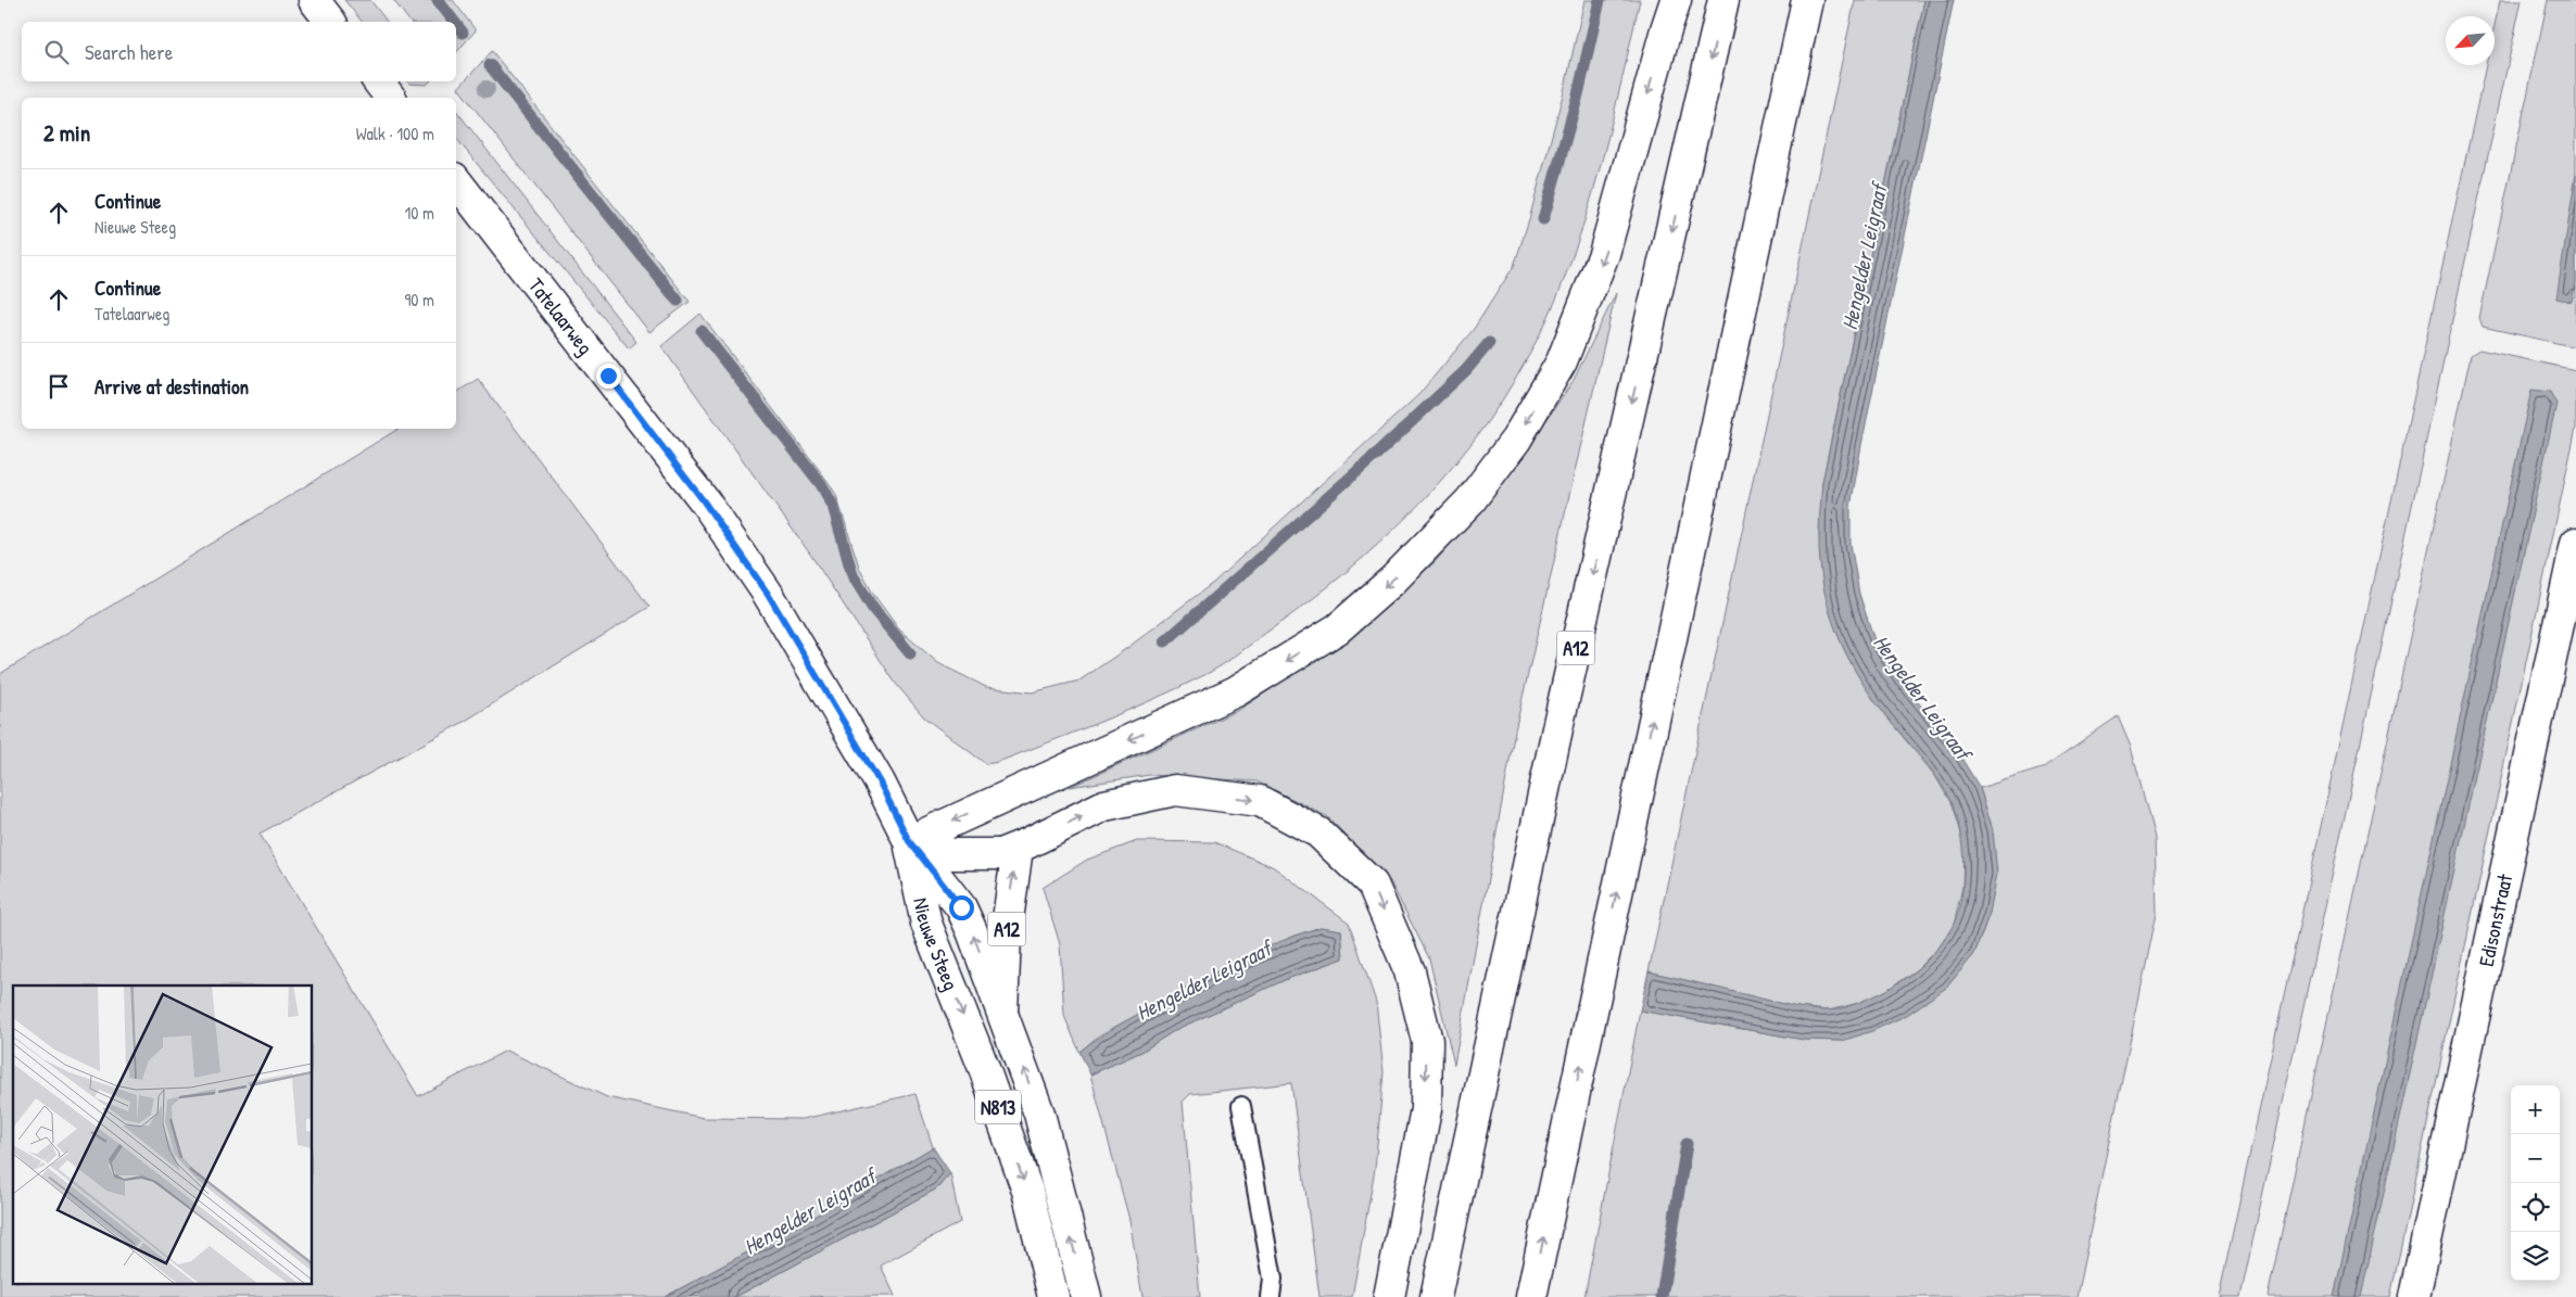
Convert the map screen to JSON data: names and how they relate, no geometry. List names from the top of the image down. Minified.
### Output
{"streets":{"main road":["Tatelaarweg","A12","Edisonstraat","Nieuwe Steeg","N813"]},"crossings":[["Tatelaarweg","Nieuwe Steeg"],["A12","Nieuwe Steeg"]],"water":["Hengelder Leigraaf"],"north":"bottom left","page":{"search":"Search here","heading":["2 min","Walk · 100 m"],"list":[["Continue","Nieuwe Steeg","10 m"],["Continue","Tatelaarweg","90 m"],"Arrive at destination"],"map_buttons":["+","−"]}}
